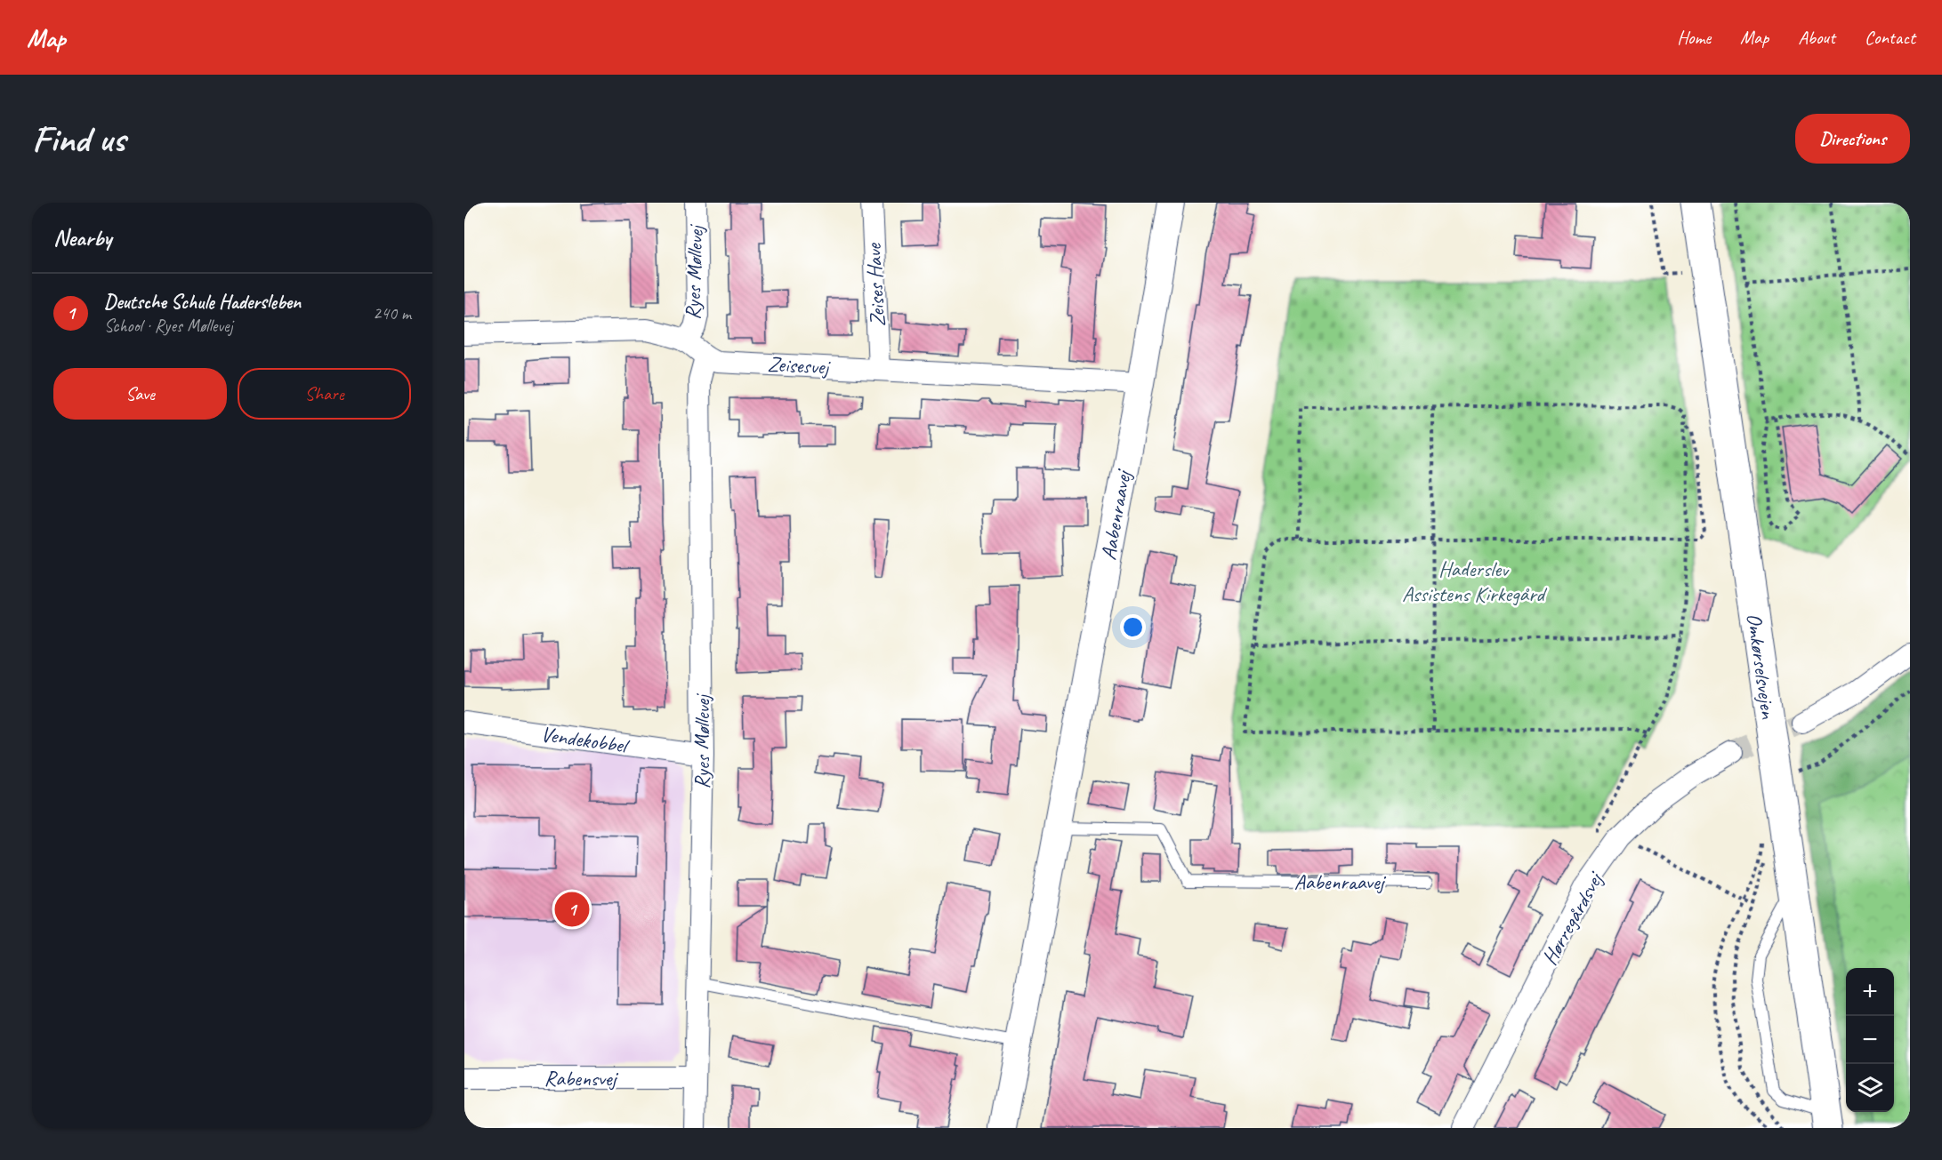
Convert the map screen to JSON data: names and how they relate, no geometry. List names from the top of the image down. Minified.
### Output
{"streets":{"main road":["Omkørselsvejen"],"street":["Ryes Møllevej","Zeises Have","Zeisesvej","Aabenraavej","Vendekobbel","Hørregårdsvej","Rabensvej"]},"crossings":[["Ryes Møllevej","Zeisesvej"],["Ryes Møllevej","Vendekobbel"],["Ryes Møllevej","Rabensvej"],["Zeises Have","Zeisesvej"],["Zeisesvej","Aabenraavej"]],"parks":["Haderslev Assistens Kirkegård"],"page":{"header":"Map","nav":["Home","Map","About","Contact"],"buttons":["Directions",["Save","Share"]],"title":"Find us","heading":"Nearby","list":[{"mark":"1","name":"Deutsche Schule Hadersleben","note":"School · Ryes Møllevej","value":"240 m"}],"pins":"1","map_buttons":["+","−"]}}
